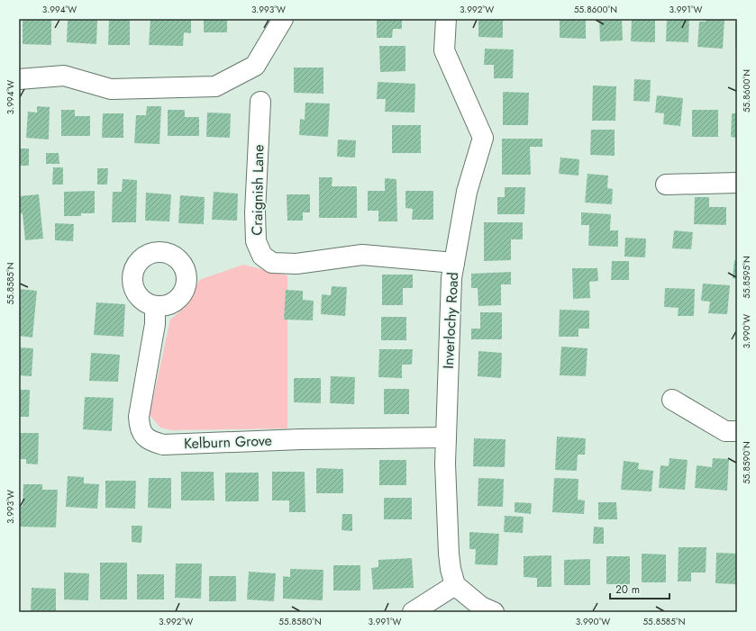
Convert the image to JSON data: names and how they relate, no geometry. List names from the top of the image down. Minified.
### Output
{"streets":{"street":["Craignish Lane","Inverlochy Road","Kelburn Grove"]},"crossings":[["Craignish Lane","Inverlochy Road"],["Inverlochy Road","Kelburn Grove"]],"scale_bar":"20 m","coordinates":["3.994°W","3.993°W","3.992°W","55.8600°N","3.991°W","55.8595°N","55.8585°N","3.990°W","55.8590°N","55.8580°N"]}
